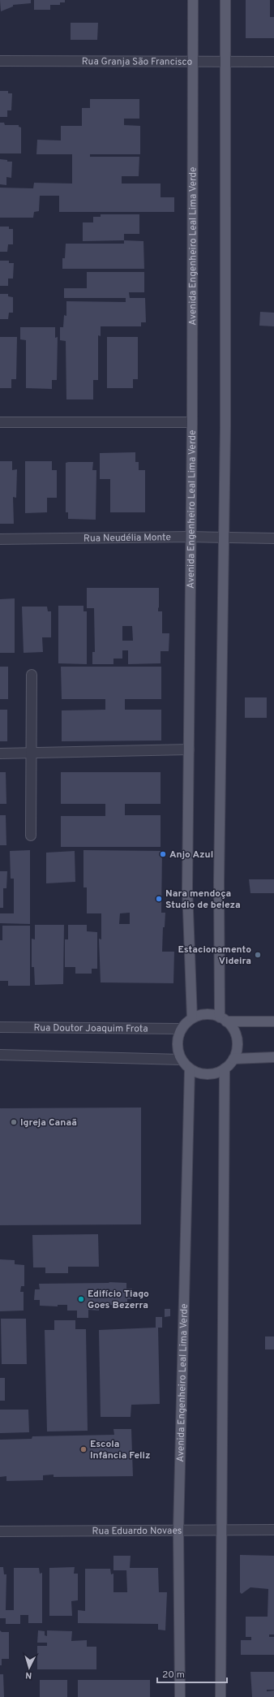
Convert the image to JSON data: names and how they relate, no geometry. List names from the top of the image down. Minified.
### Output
{"streets":{"main road":["Avenida Engenheiro Leal Lima Verde"],"street":["Rua Granja São Francisco","Rua Neudélia Monte","Rua Doutor Joaquim Frota","Rua Eduardo Novaes"]},"crossings":[["Rua Granja São Francisco","Avenida Engenheiro Leal Lima Verde"],["Avenida Engenheiro Leal Lima Verde","Rua Neudélia Monte"],["Avenida Engenheiro Leal Lima Verde","Rua Doutor Joaquim Frota"],["Avenida Engenheiro Leal Lima Verde","Rua Eduardo Novaes"]],"places":["Anjo Azul","Nara mendoça Studio de beleza","Estacionamento Videira","Igreja Canaã","Edifício Tiago Goes Bezerra","Escola Infância Feliz"],"scale_bar":"20 m","north":"bottom"}
